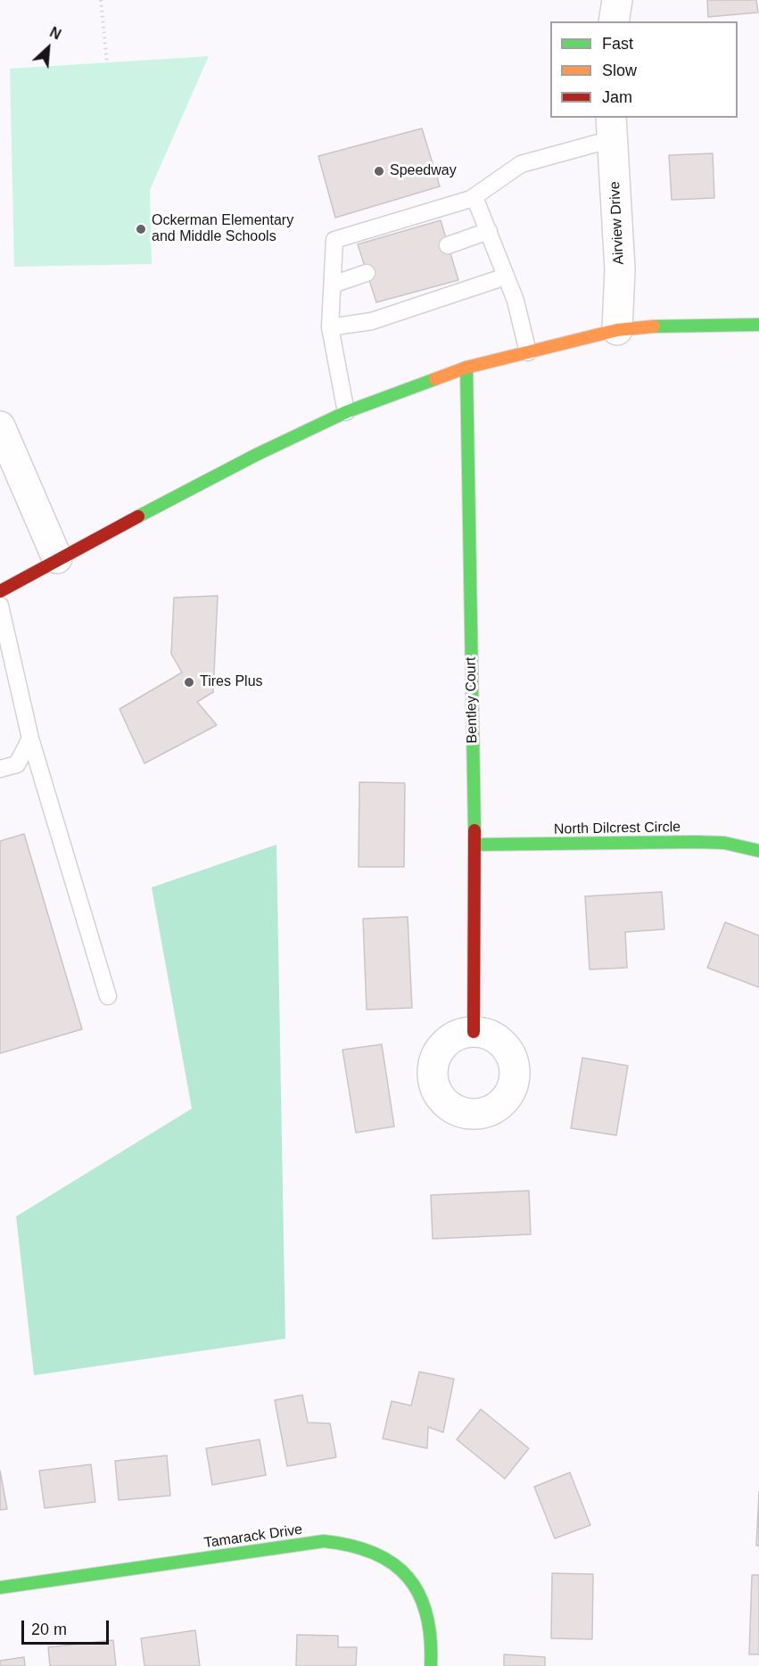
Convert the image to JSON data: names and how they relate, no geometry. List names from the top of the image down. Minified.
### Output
{"streets":{"street":["Airview Drive","Bentley Court","North Dilcrest Circle","Tamarack Drive"]},"crossings":[["Bentley Court","North Dilcrest Circle"]],"places":["Speedway","Ockerman Elementary and Middle Schools","Tires Plus"],"legend":["Fast","Slow","Jam"],"scale_bar":"20 m","north":"top right"}
